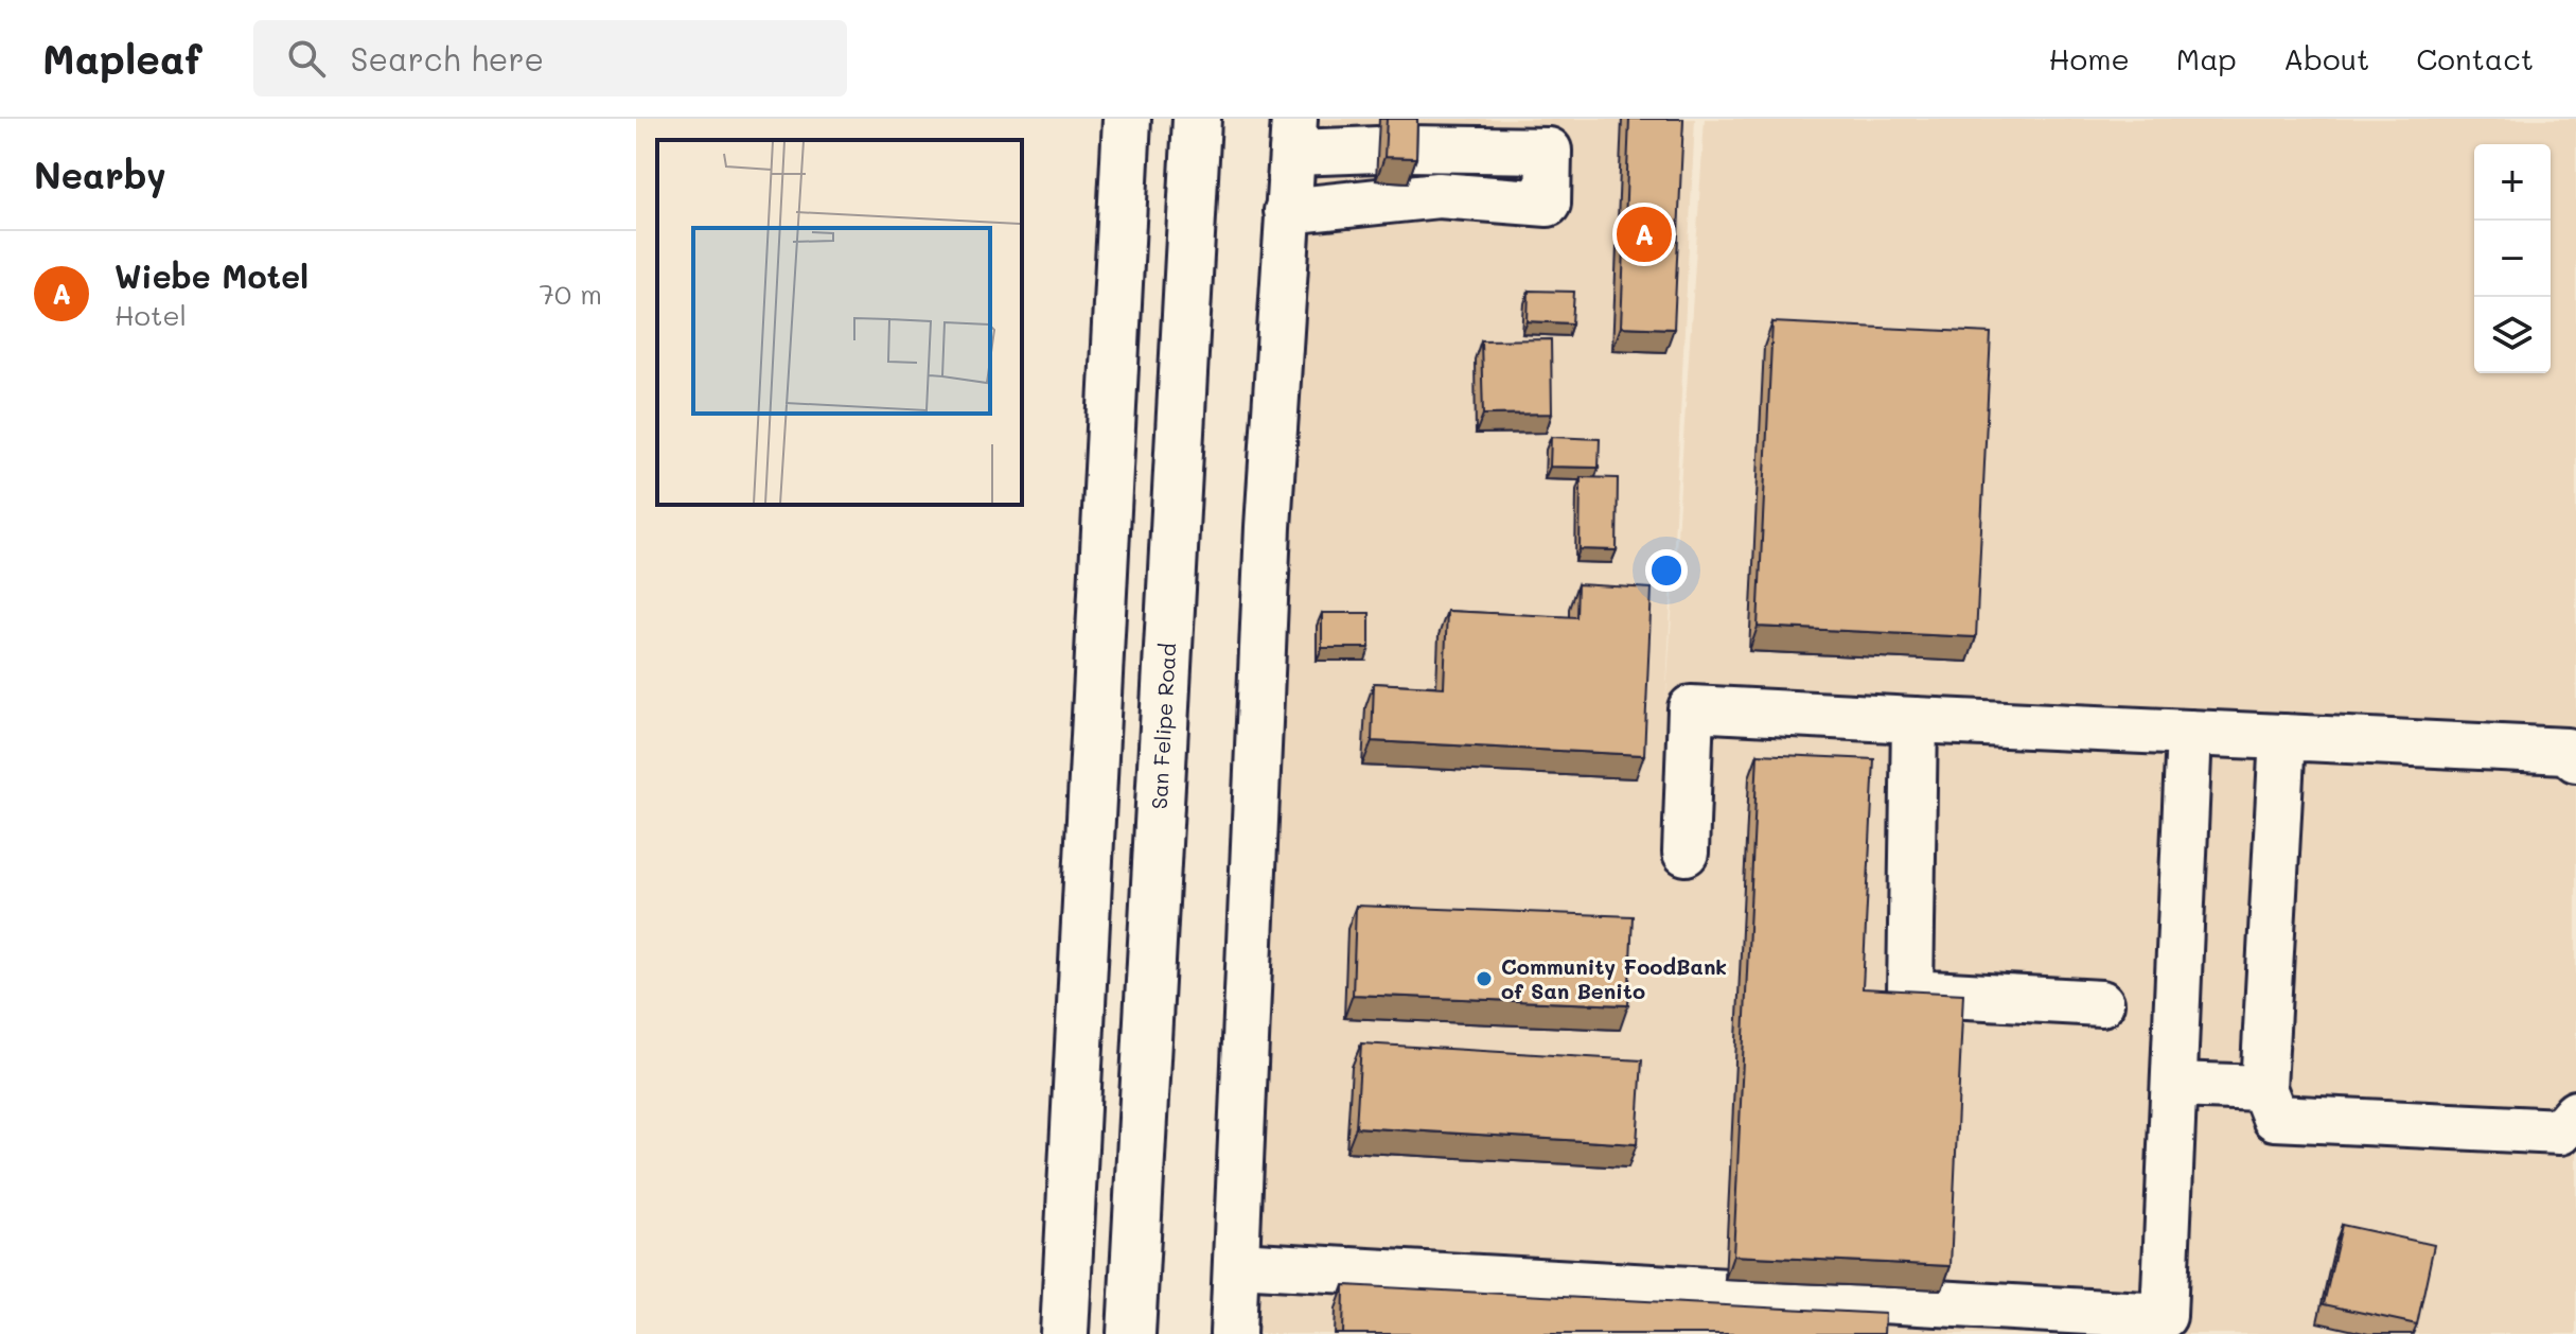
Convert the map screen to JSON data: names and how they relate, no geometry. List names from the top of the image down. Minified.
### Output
{"streets":{"main road":["San Felipe Road"]},"places":["Community FoodBank of San Benito"],"page":{"header":"Mapleaf","search":"Search here","nav":["Home","Map","About","Contact"],"heading":"Nearby","map_buttons":["+","−"],"pins":"A","list":[{"mark":"A","name":"Wiebe Motel","note":"Hotel","value":"70 m"}]}}
